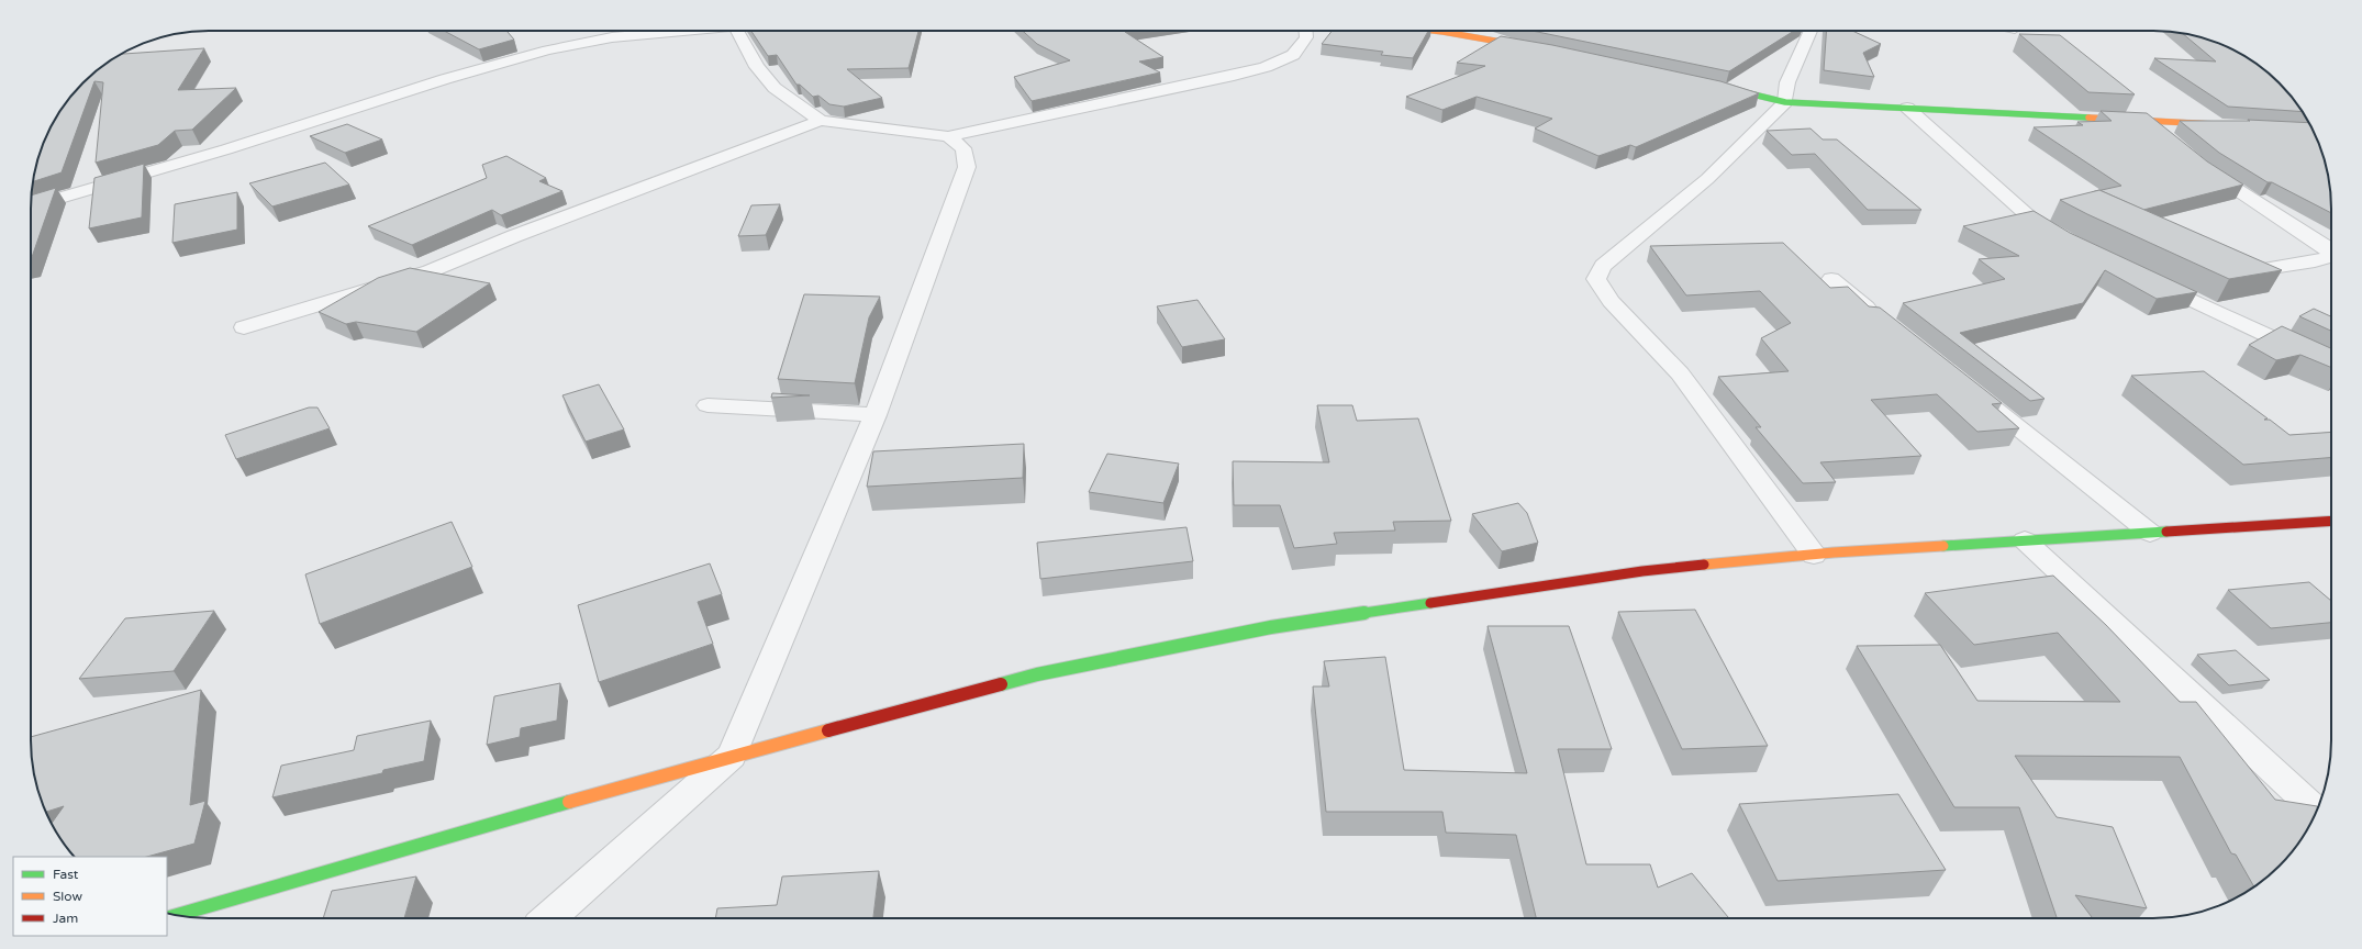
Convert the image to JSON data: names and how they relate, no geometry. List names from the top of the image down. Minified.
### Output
{"legend":["Fast","Slow","Jam"]}
